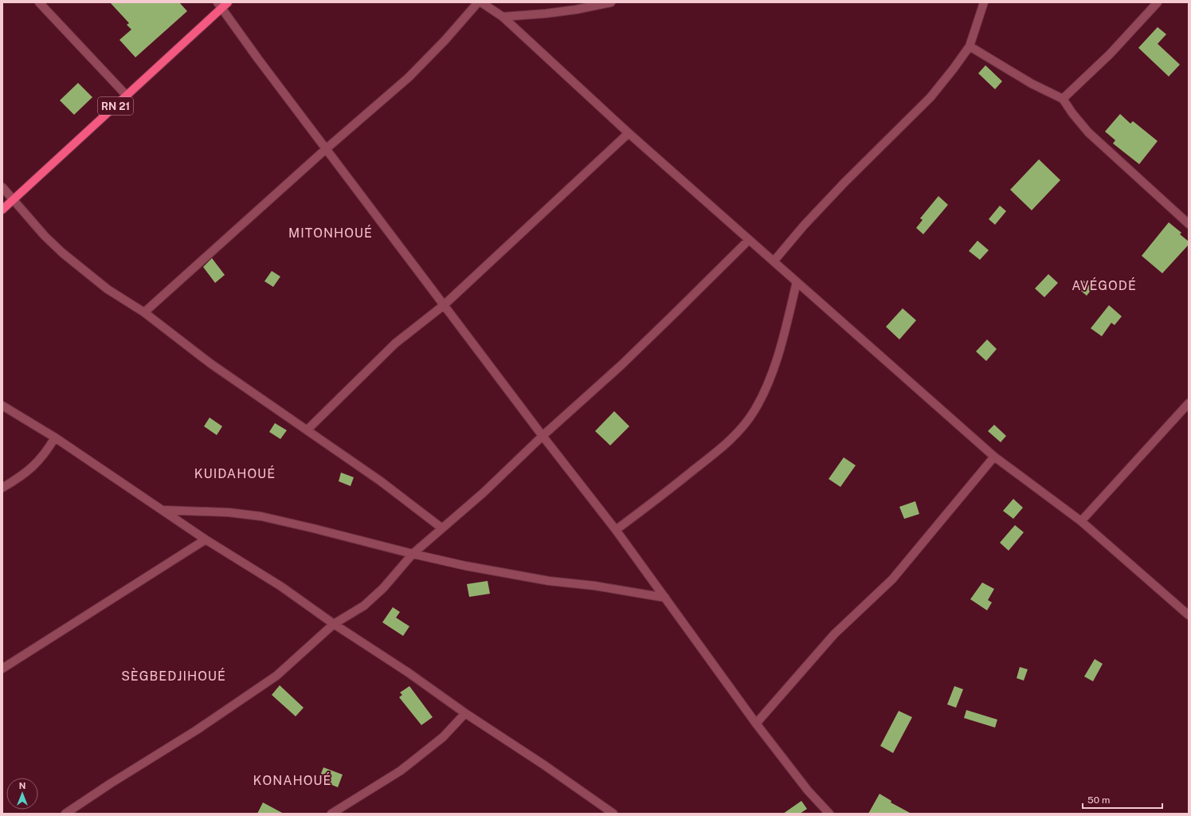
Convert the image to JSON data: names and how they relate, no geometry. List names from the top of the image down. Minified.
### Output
{"streets":{"main road":["RN 21"]},"districts":["MITONHOUÉ","AVÉGODÉ","KUIDAHOUÉ","SÈGBEDJIHOUÉ","KONAHOUÉ"],"scale_bar":"50 m","north":"top"}
